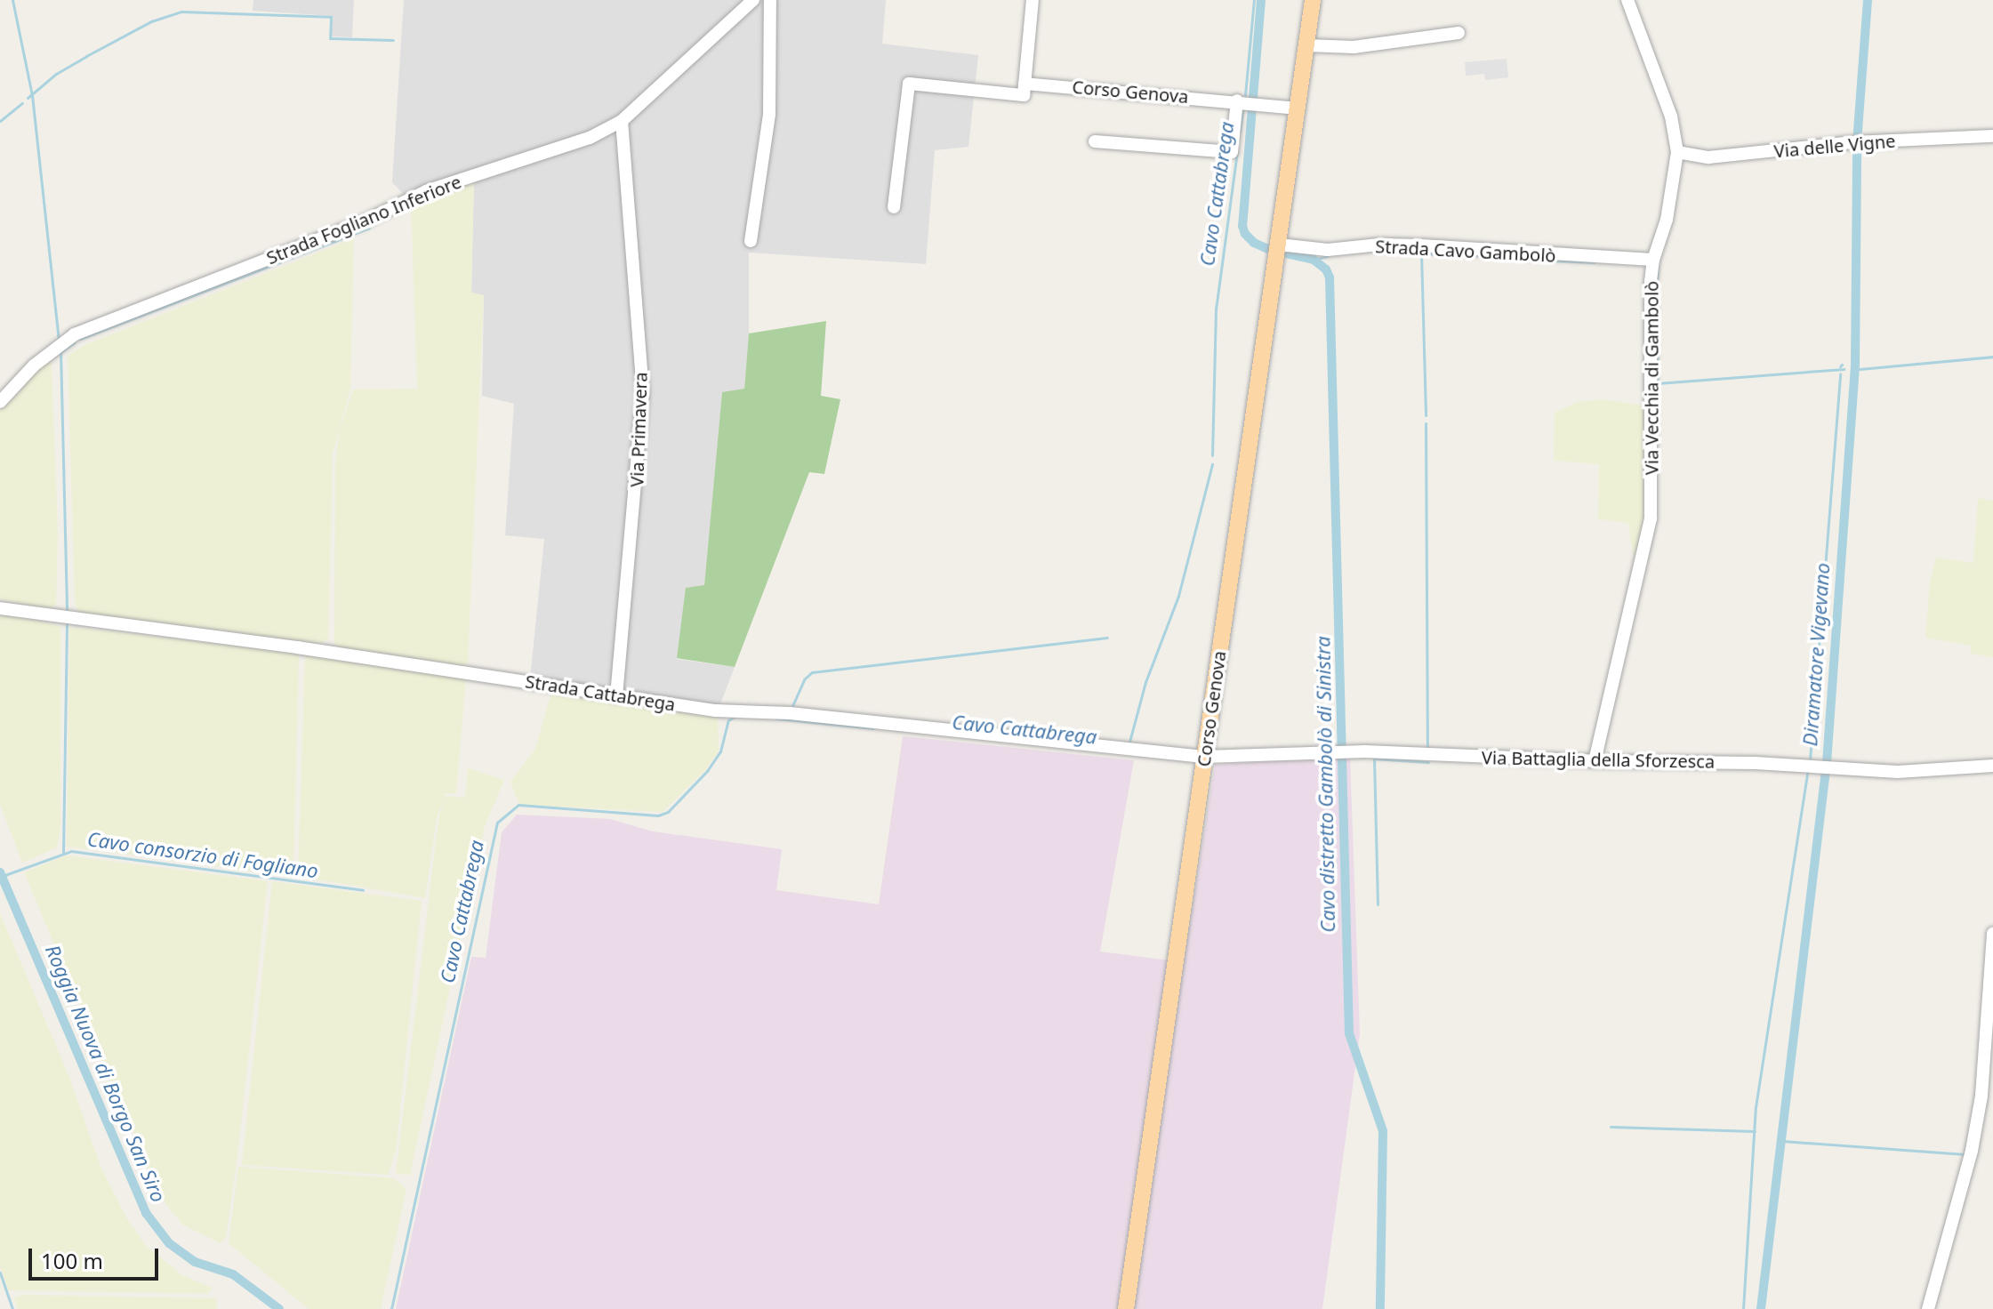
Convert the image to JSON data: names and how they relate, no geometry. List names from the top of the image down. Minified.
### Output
{"streets":{"main road":["Corso Genova"],"street":["Via delle Vigne","Strada Fogliano Inferiore","Strada Cavo Gambolò","Via Vecchia di Gambolò","Via Primavera","Strada Cattabrega","Via Battaglia della Sforzesca"]},"crossings":[["Corso Genova","Strada Cavo Gambolò"],["Corso Genova","Strada Cattabrega"],["Corso Genova","Via Battaglia della Sforzesca"],["Via delle Vigne","Via Vecchia di Gambolò"],["Strada Fogliano Inferiore","Via Primavera"],["Strada Cavo Gambolò","Via Vecchia di Gambolò"],["Via Vecchia di Gambolò","Via Battaglia della Sforzesca"],["Via Primavera","Strada Cattabrega"],["Strada Cattabrega","Via Battaglia della Sforzesca"]],"water":["Cavo Cattabrega","Diramatore Vigevano","Cavo distretto Gambolò di Sinistra","Cavo consorzio di Fogliano","Roggia Nuova di Borgo San Siro"],"scale_bar":"100 m"}
